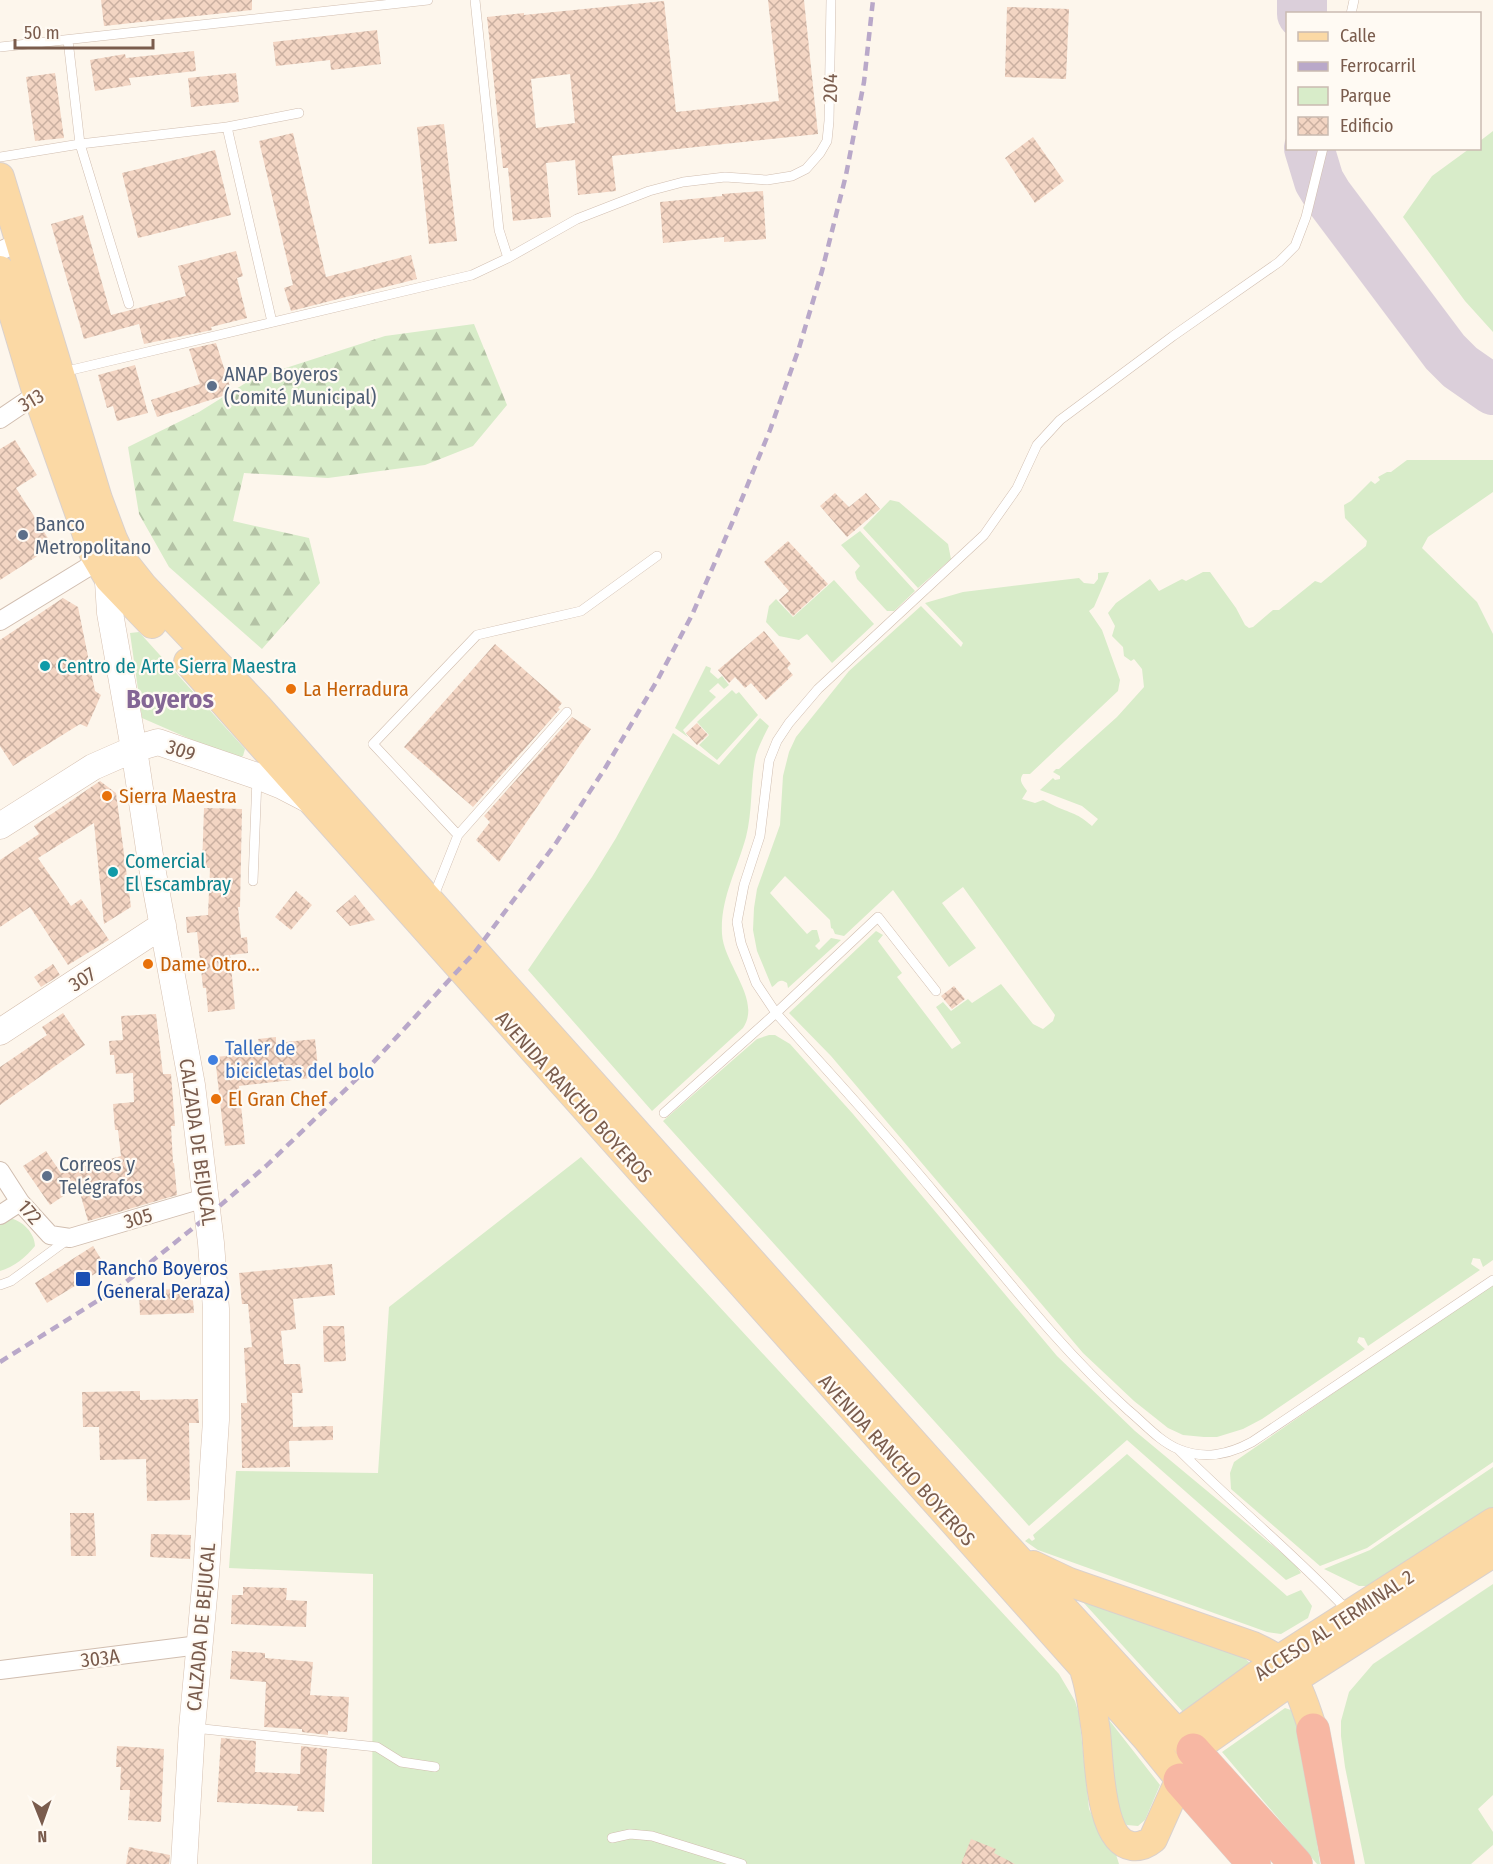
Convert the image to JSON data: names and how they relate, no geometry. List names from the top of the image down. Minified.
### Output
{"streets":{"highway":["AVENIDA RANCHO BOYEROS"],"main road":["309","307","CALZADA DE BEJUCAL","ACCESO AL TERMINAL 2"],"street":["313","172","305","303A"],"lane":["204"]},"crossings":[["313","AVENIDA RANCHO BOYEROS"],["309","AVENIDA RANCHO BOYEROS"],["309","CALZADA DE BEJUCAL"],["307","CALZADA DE BEJUCAL"],["AVENIDA RANCHO BOYEROS","CALZADA DE BEJUCAL"],["AVENIDA RANCHO BOYEROS","ACCESO AL TERMINAL 2"],["CALZADA DE BEJUCAL","305"],["CALZADA DE BEJUCAL","303A"],["172","305"]],"districts":["Boyeros"],"places":{"other":["ANAP Boyeros (Comité Municipal)","Banco Metropolitano","Centro de Arte Sierra Maestra","La Herradura","Sierra Maestra","Comercial El Escambray","Dame Otro...","Taller de bicicletas del bolo","El Gran Chef","Correos y Telégrafos"],"transit":["Rancho Boyeros (General Peraza)"]},"legend":["Calle","Ferrocarril","Parque","Edificio"],"scale_bar":"50 m","north":"bottom"}
